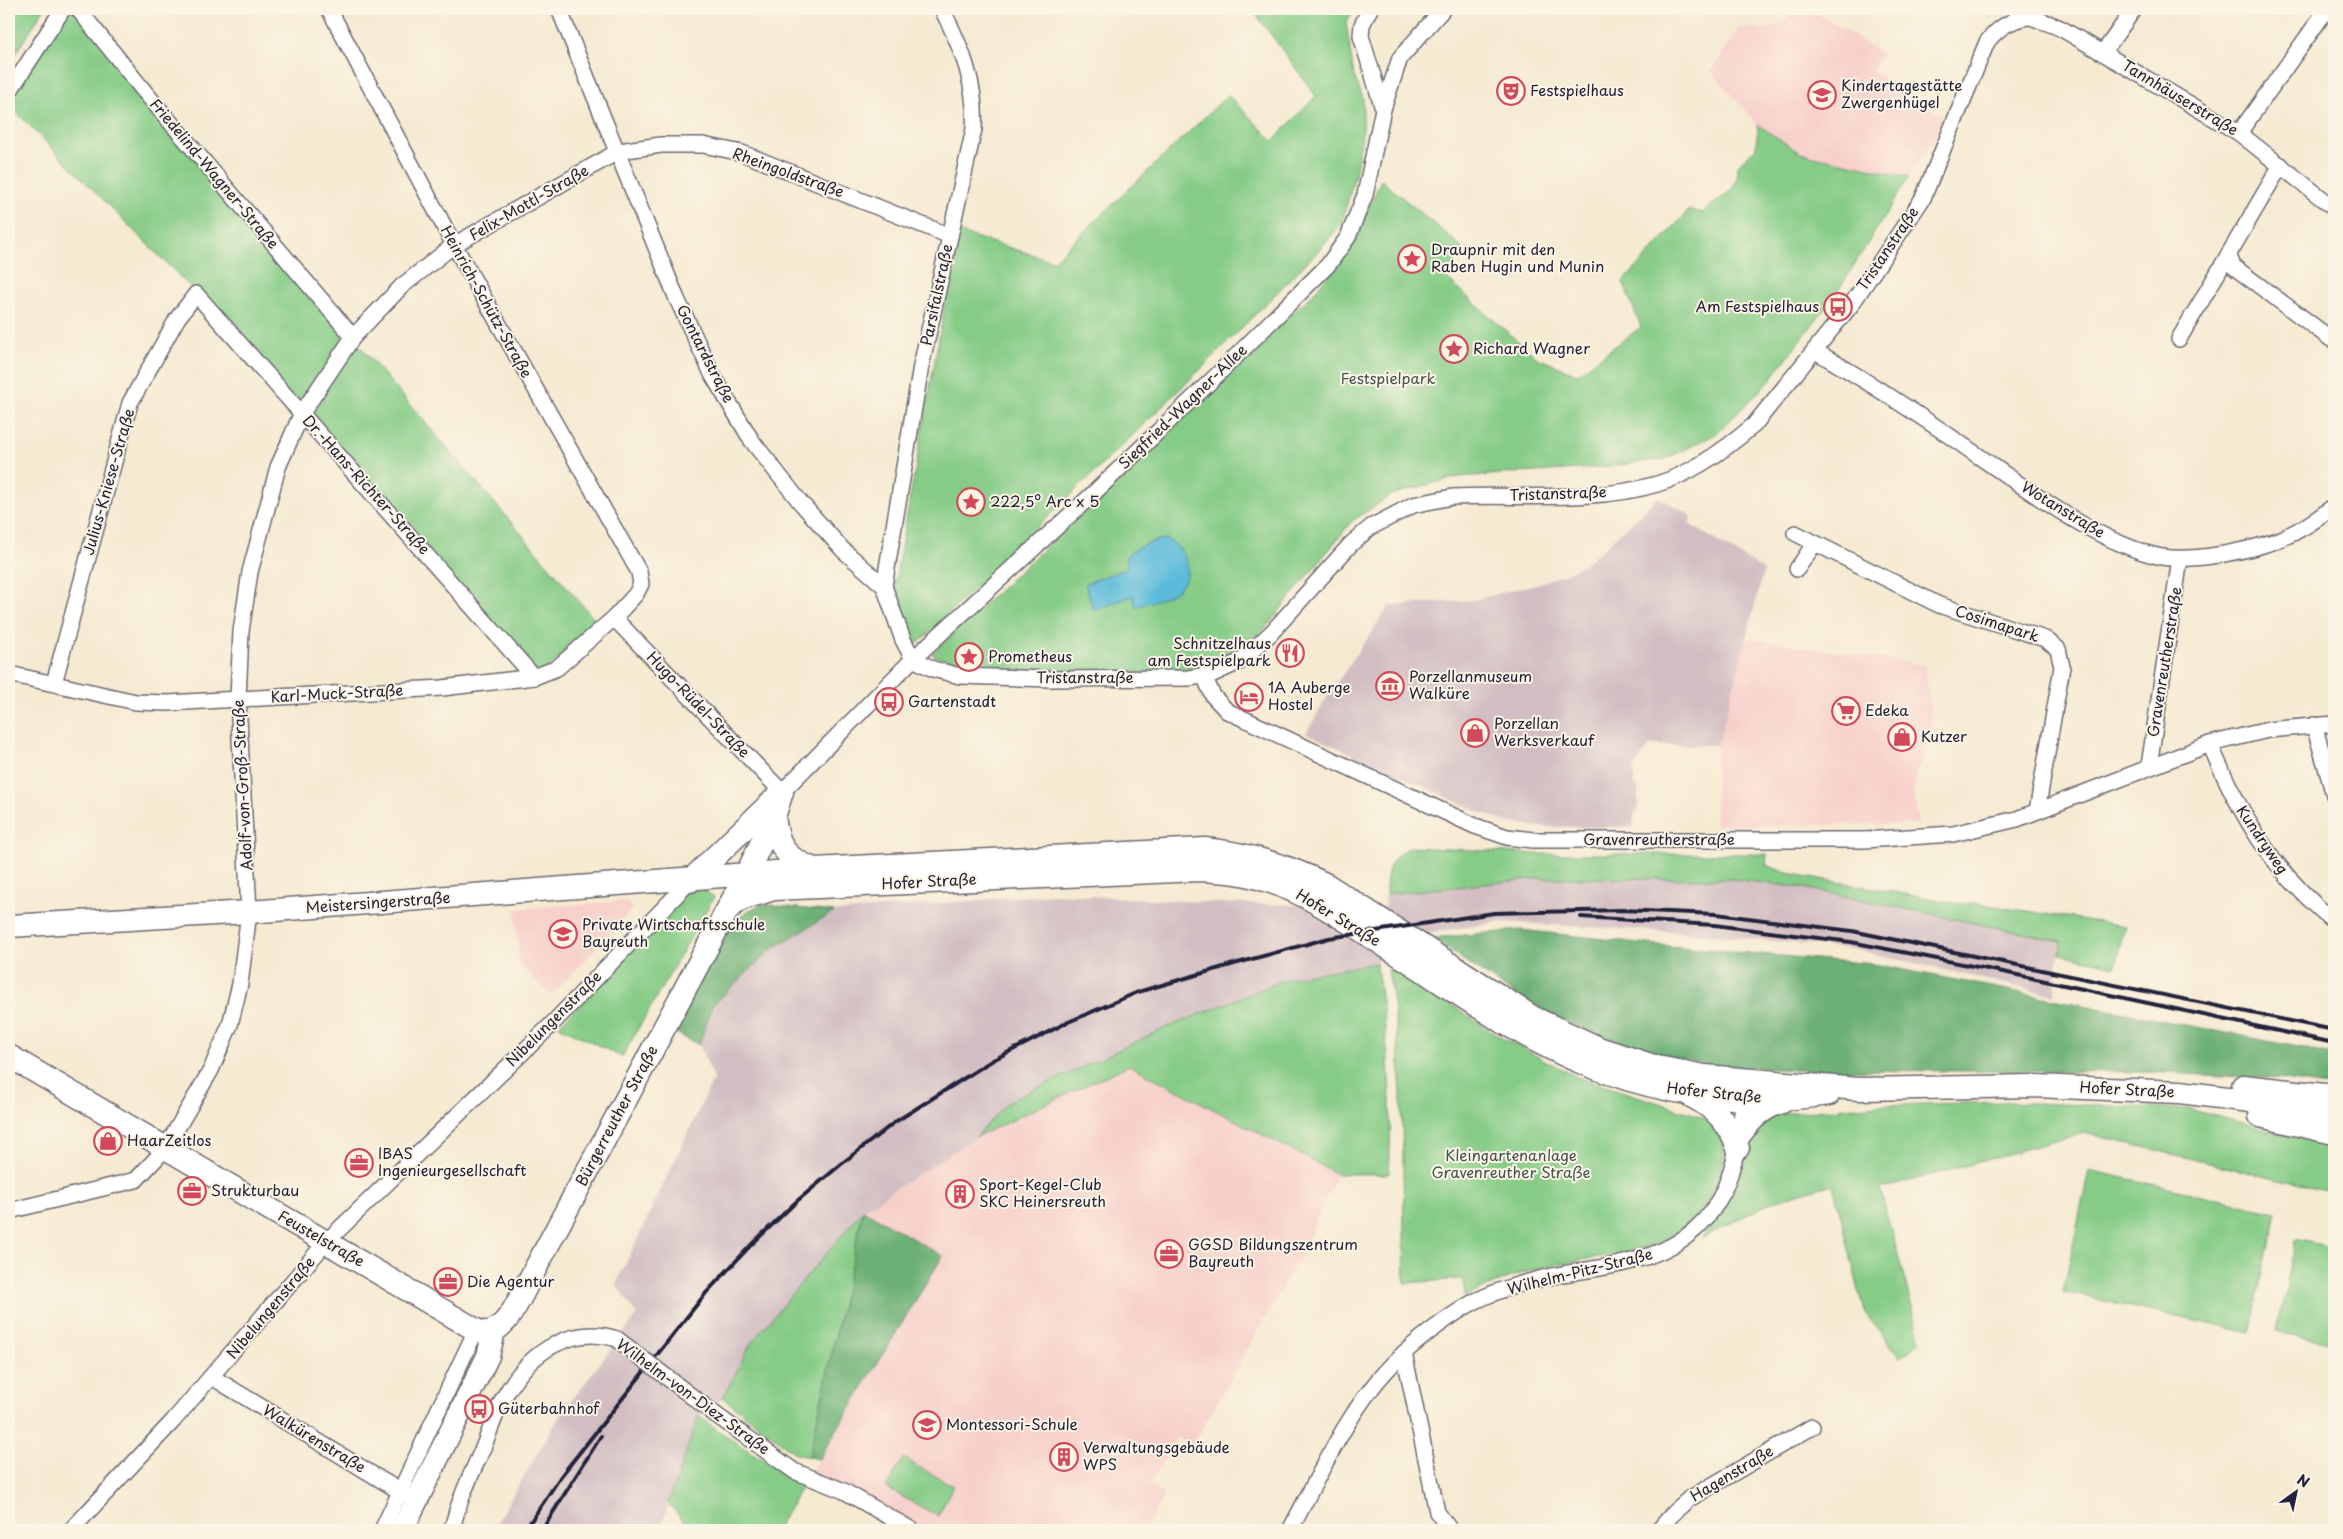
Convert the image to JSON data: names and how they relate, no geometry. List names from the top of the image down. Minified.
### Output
{"streets":{"main road":["Hofer Straße","Meistersingerstraße","Bürgerreuther Straße","Feustelstraße"],"street":["Tannhäuserstraße","Rheingoldstraße","Friedelind-Wagner-Straße","Felix-Mottl-Straße","Tristanstraße","Parsifalstraße","Heinrich-Schütz-Straße","Gontardstraße","Siegfried-Wagner-Allee","Julius-Kniese-Straße","Dr.-Hans-Richter-Straße","Wotanstraße","Cosimapark","Gravenreutherstraße","Karl-Muck-Straße","Hugo-Rüdel-Straße","Adolf-von-Groß-Straße","Kundryweg","Nibelungenstraße","Wilhelm-Pitz-Straße","Wilhelm-von-Diez-Straße","Walkürenstraße","Hagenstraße"]},"crossings":[["Tannhäuserstraße","Tristanstraße"],["Rheingoldstraße","Felix-Mottl-Straße"],["Rheingoldstraße","Parsifalstraße"],["Rheingoldstraße","Gontardstraße"],["Friedelind-Wagner-Straße","Felix-Mottl-Straße"],["Felix-Mottl-Straße","Heinrich-Schütz-Straße"],["Felix-Mottl-Straße","Gontardstraße"],["Felix-Mottl-Straße","Dr.-Hans-Richter-Straße"],["Felix-Mottl-Straße","Adolf-von-Groß-Straße"],["Tristanstraße","Gontardstraße"],["Tristanstraße","Siegfried-Wagner-Allee"],["Tristanstraße","Wotanstraße"],["Tristanstraße","Gravenreutherstraße"],["Parsifalstraße","Gontardstraße"],["Heinrich-Schütz-Straße","Karl-Muck-Straße"],["Gontardstraße","Siegfried-Wagner-Allee"],["Julius-Kniese-Straße","Dr.-Hans-Richter-Straße"],["Julius-Kniese-Straße","Karl-Muck-Straße"],["Dr.-Hans-Richter-Straße","Karl-Muck-Straße"],["Dr.-Hans-Richter-Straße","Adolf-von-Groß-Straße"],["Wotanstraße","Gravenreutherstraße"],["Cosimapark","Gravenreutherstraße"],["Gravenreutherstraße","Kundryweg"],["Karl-Muck-Straße","Hugo-Rüdel-Straße"],["Karl-Muck-Straße","Adolf-von-Groß-Straße"],["Hugo-Rüdel-Straße","Bürgerreuther Straße"],["Adolf-von-Groß-Straße","Meistersingerstraße"],["Adolf-von-Groß-Straße","Feustelstraße"],["Hofer Straße","Meistersingerstraße"],["Hofer Straße","Bürgerreuther Straße"],["Hofer Straße","Wilhelm-Pitz-Straße"],["Meistersingerstraße","Nibelungenstraße"],["Meistersingerstraße","Bürgerreuther Straße"],["Nibelungenstraße","Feustelstraße"],["Nibelungenstraße","Walkürenstraße"],["Bürgerreuther Straße","Feustelstraße"],["Bürgerreuther Straße","Walkürenstraße"]],"parks":["Festspielpark","Kleingartenanlage Gravenreuther Straße"],"places":{"theatre":["Festspielhaus"],"school or university":["Kindertagestätte Zwergenhügel","Private Wirtschaftsschule Bayreuth","Montessori-Schule"],"place":["Draupnir mit den Raben Hugin und Munin","Richard Wagner","222,5º Arc x 5","Prometheus"],"bus stop":["Am Festspielhaus","Gartenstadt","Güterbahnhof"],"restaurant":["Schnitzelhaus am Festspielpark"],"museum":["Porzellanmuseum Walküre"],"hotel":["1A Auberge Hostel"],"supermarket":["Edeka"],"shop":["Porzellan Werksverkauf","Kutzer","HaarZeitlos"],"office":["IBAS Ingenieurgesellschaft","Strukturbau","GGSD Bildungszentrum Bayreuth","Die Agentur"],"building":["Sport-Kegel-Club SKC Heinersreuth","Verwaltungsgebäude WPS"]},"north":"top right"}
